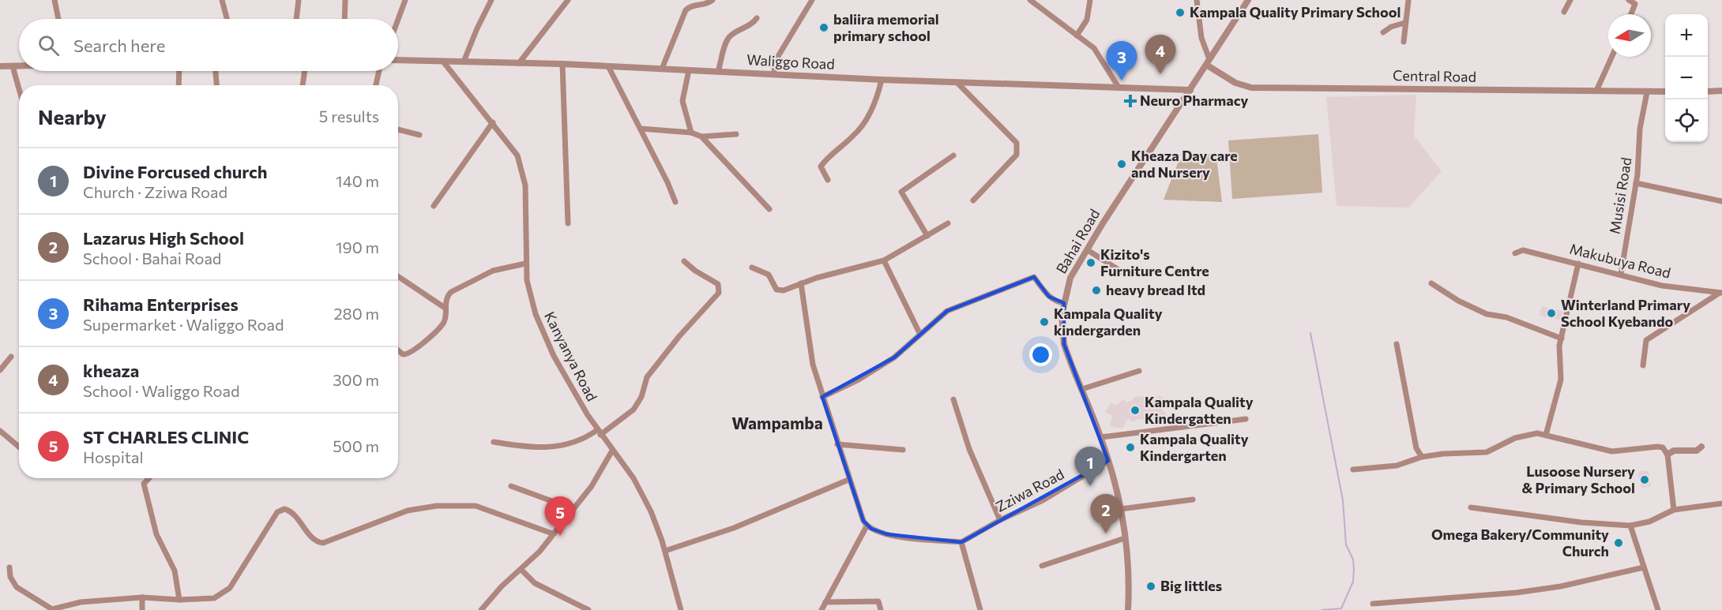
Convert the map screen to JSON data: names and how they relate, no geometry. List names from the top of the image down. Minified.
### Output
{"streets":{"street":["Waliggo Road","Central Road","Musisi Road","Bahai Road","Makubuya Road","Kanyanya Road","Zziwa Road"]},"crossings":[["Waliggo Road","Bahai Road"],["Waliggo Road","Kanyanya Road"],["Central Road","Musisi Road"],["Central Road","Bahai Road"],["Musisi Road","Makubuya Road"],["Bahai Road","Zziwa Road"]],"districts":["Wampamba"],"places":{"other":["Kampala Quality Primary School","baliira memorial primary school","Kheaza Day care and Nursery","Kizito's Furniture Centre","heavy bread ltd","Winterland Primary School Kyebando","Kampala Quality kindergarden","Kampala Quality Kindergatten","Kampala Quality Kindergarten","Lusoose Nursery & Primary School","Omega Bakery/Community Church","Big littles"],"health":["Neuro Pharmacy"]},"north":"left","page":{"map_buttons":["+","−"],"search":"Search here","pins":["4","3","1","2","5"],"heading":["Nearby","5 results"],"list":[{"mark":"1","name":"Divine Forcused church","note":"Church · Zziwa Road","value":"140 m"},{"mark":"2","name":"Lazarus High School","note":"School · Bahai Road","value":"190 m"},{"mark":"3","name":"Rihama Enterprises","note":"Supermarket · Waliggo Road","value":"280 m"},{"mark":"4","name":"kheaza","note":"School · Waliggo Road","value":"300 m"},{"mark":"5","name":"ST CHARLES CLINIC","note":"Hospital","value":"500 m"}]}}
